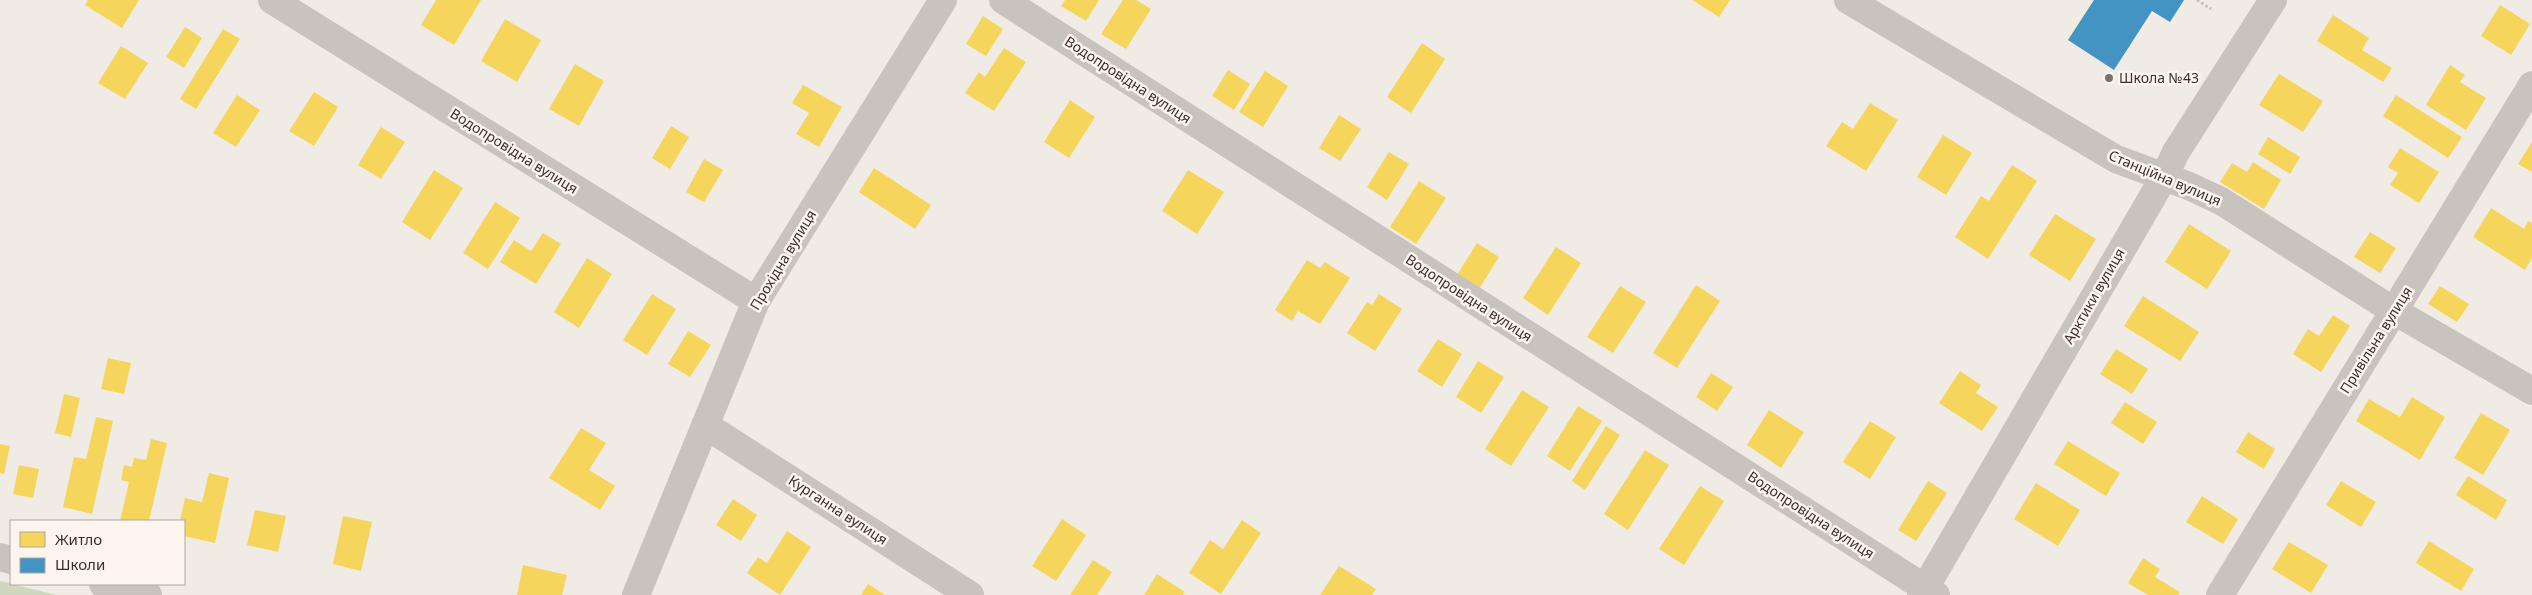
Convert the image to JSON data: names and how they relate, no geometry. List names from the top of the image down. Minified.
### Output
{"streets":{"street":["Водопровідна вулиця","Станційна вулиця","Прохідна вулиця","Арктики вулиця","Привільна вулиця","Курганна вулиця"]},"crossings":[["Водопровідна вулиця","Прохідна вулиця"],["Водопровідна вулиця","Арктики вулиця"],["Станційна вулиця","Арктики вулиця"],["Станційна вулиця","Привільна вулиця"],["Прохідна вулиця","Курганна вулиця"]],"places":["Школа №43"],"legend":["Житло","Школи"]}
